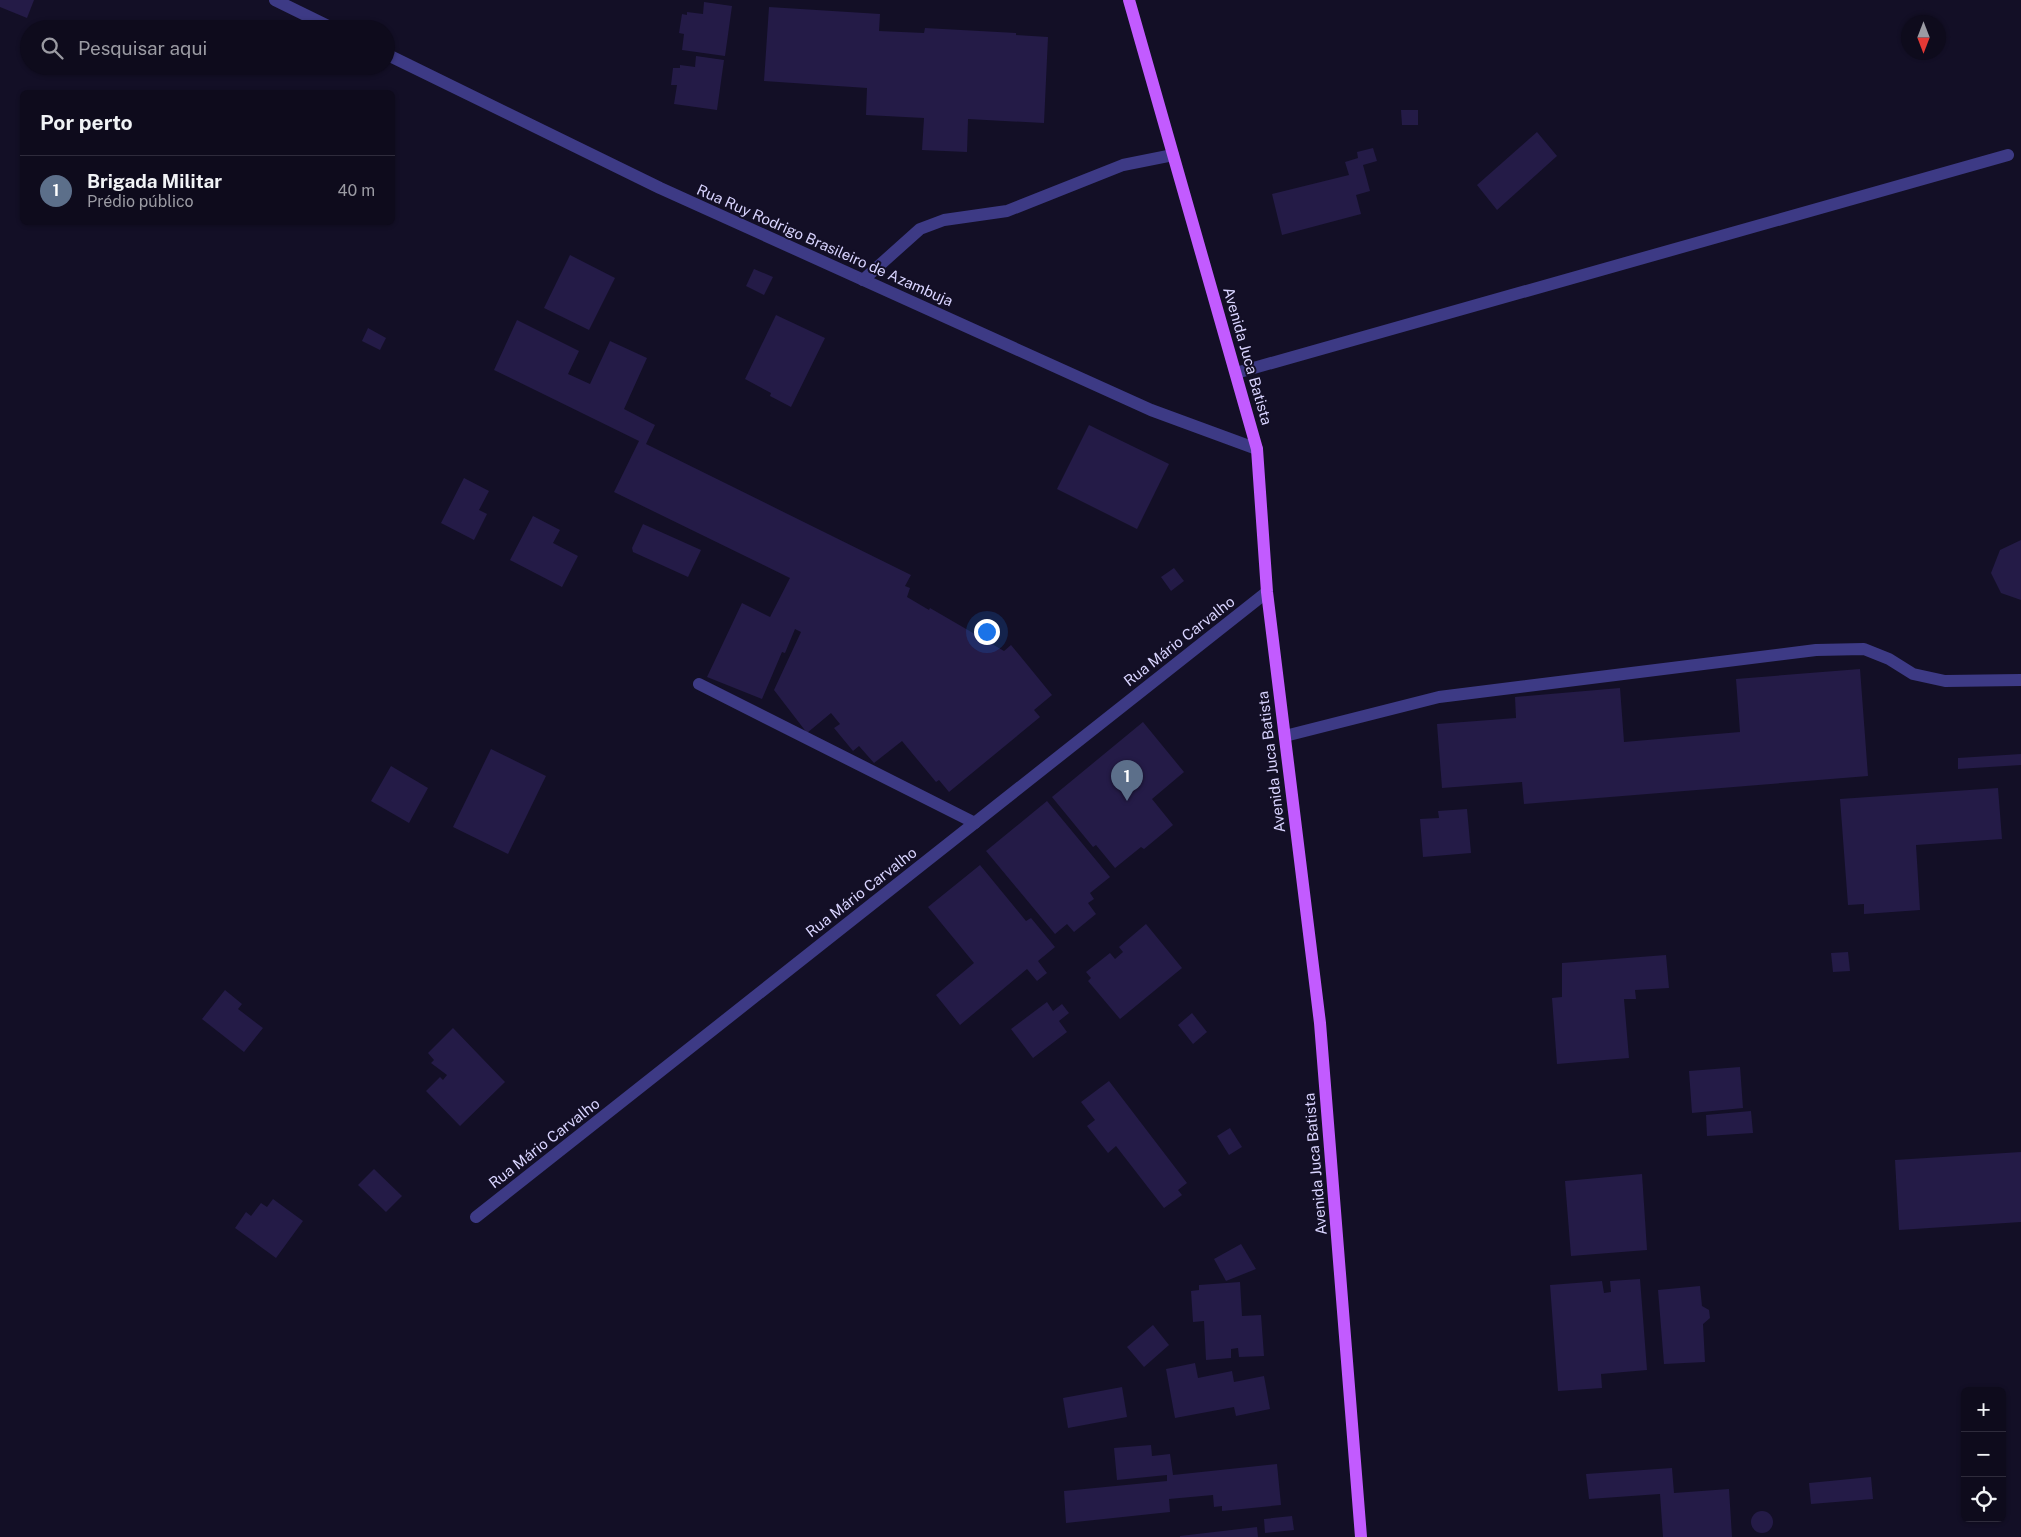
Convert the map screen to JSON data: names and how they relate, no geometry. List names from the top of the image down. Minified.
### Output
{"streets":{"main road":["Avenida Juca Batista"],"street":["Rua Ruy Rodrigo Brasileiro de Azambuja","Rua Mário Carvalho"]},"crossings":[["Rua Ruy Rodrigo Brasileiro de Azambuja","Avenida Juca Batista"],["Avenida Juca Batista","Rua Mário Carvalho"]],"north":"bottom","page":{"search":"Pesquisar aqui","heading":"Por perto","list":[{"mark":"1","name":"Brigada Militar","note":"Prédio público","value":"40 m"}],"pins":"1","map_buttons":["+","−"]}}
